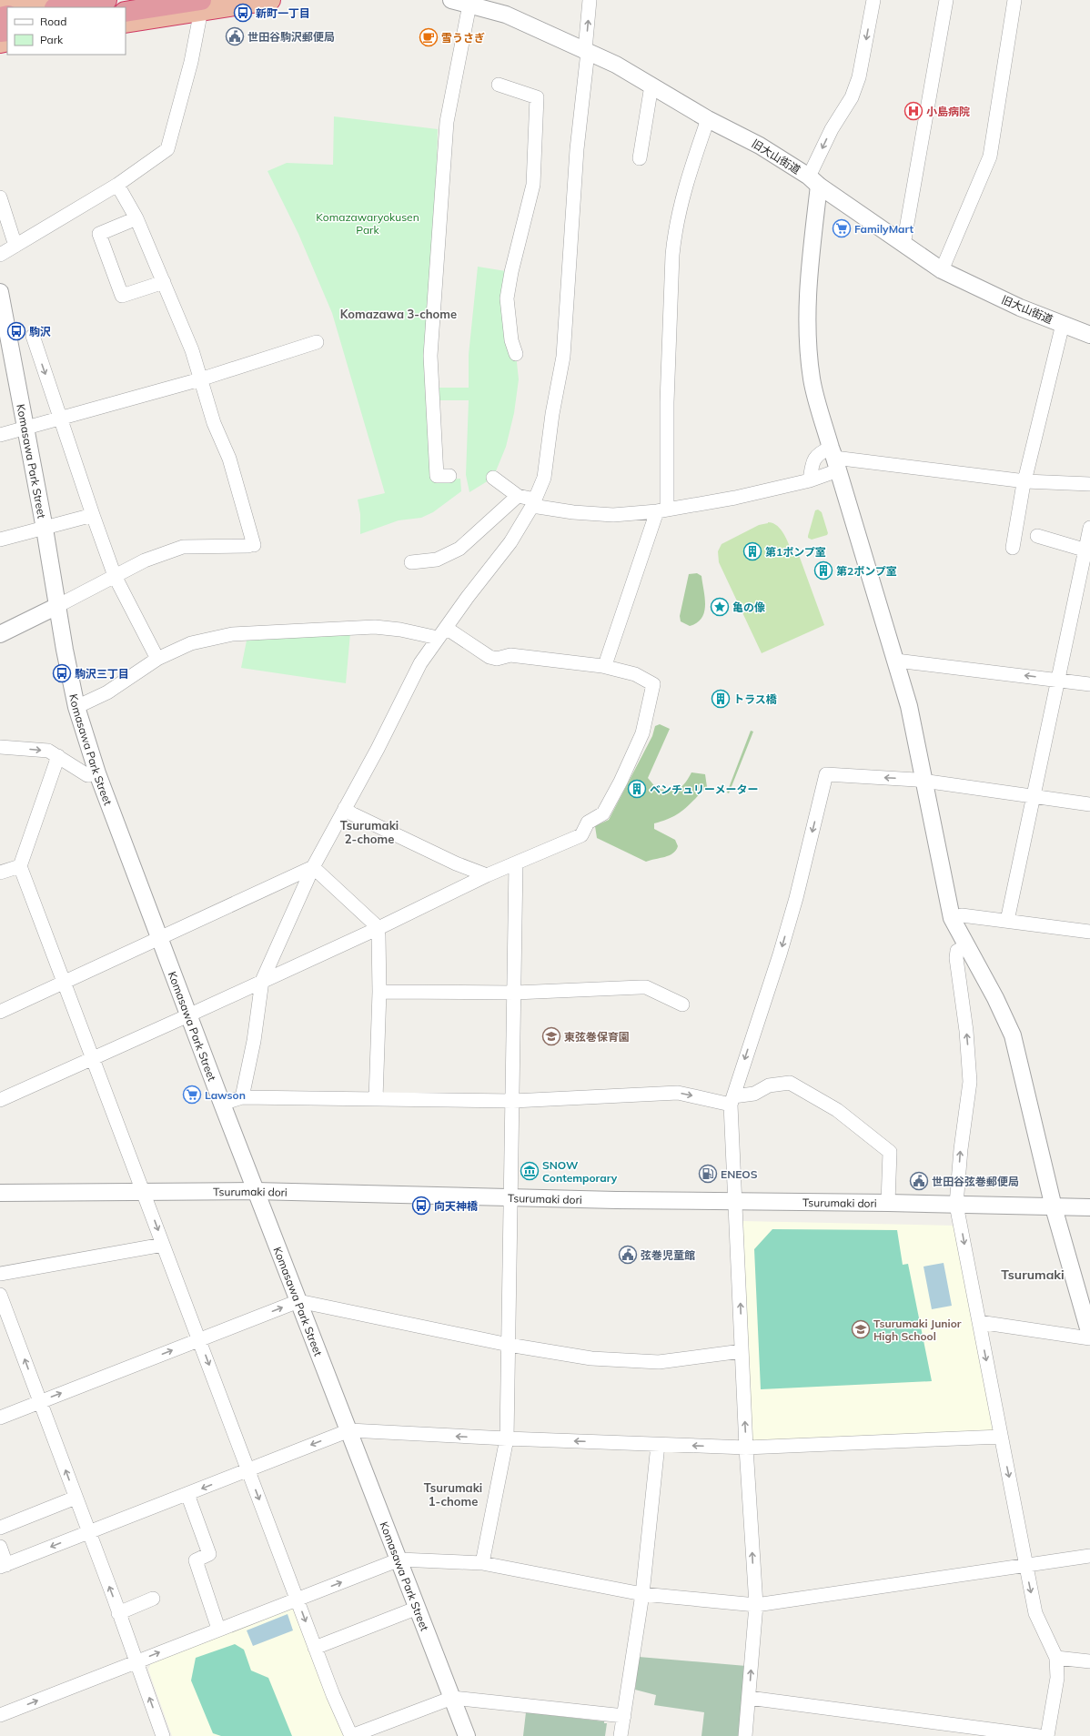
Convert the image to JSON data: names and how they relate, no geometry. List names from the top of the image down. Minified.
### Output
{"streets":{"street":["旧大山街道","Komasawa Park Street","Tsurumaki dori"]},"crossings":[["Komasawa Park Street","Tsurumaki dori"]],"districts":["Komazawa 3-chome","Tsurumaki 2-chome","Tsurumaki","Tsurumaki 1-chome"],"parks":["Komazawaryokusen Park"],"places":{"bus stop":["新町一丁目","駒沢","駒沢三丁目","向天神橋"],"public building":["世田谷駒沢郵便局","世田谷弦巻郵便局","弦巻児童館"],"cafe":["雪うさぎ"],"hospital":["小島病院"],"supermarket":["FamilyMart","Lawson"],"building":["第1ポンプ室","第2ポンプ室","トラス橋","ベンチュリーメーター"],"place":["亀の像"],"school or university":["東弦巻保育園","Tsurumaki Junior High School"],"museum":["SNOW Contemporary"],"fuel station":["ENEOS"]},"legend":["Road","Park"]}
